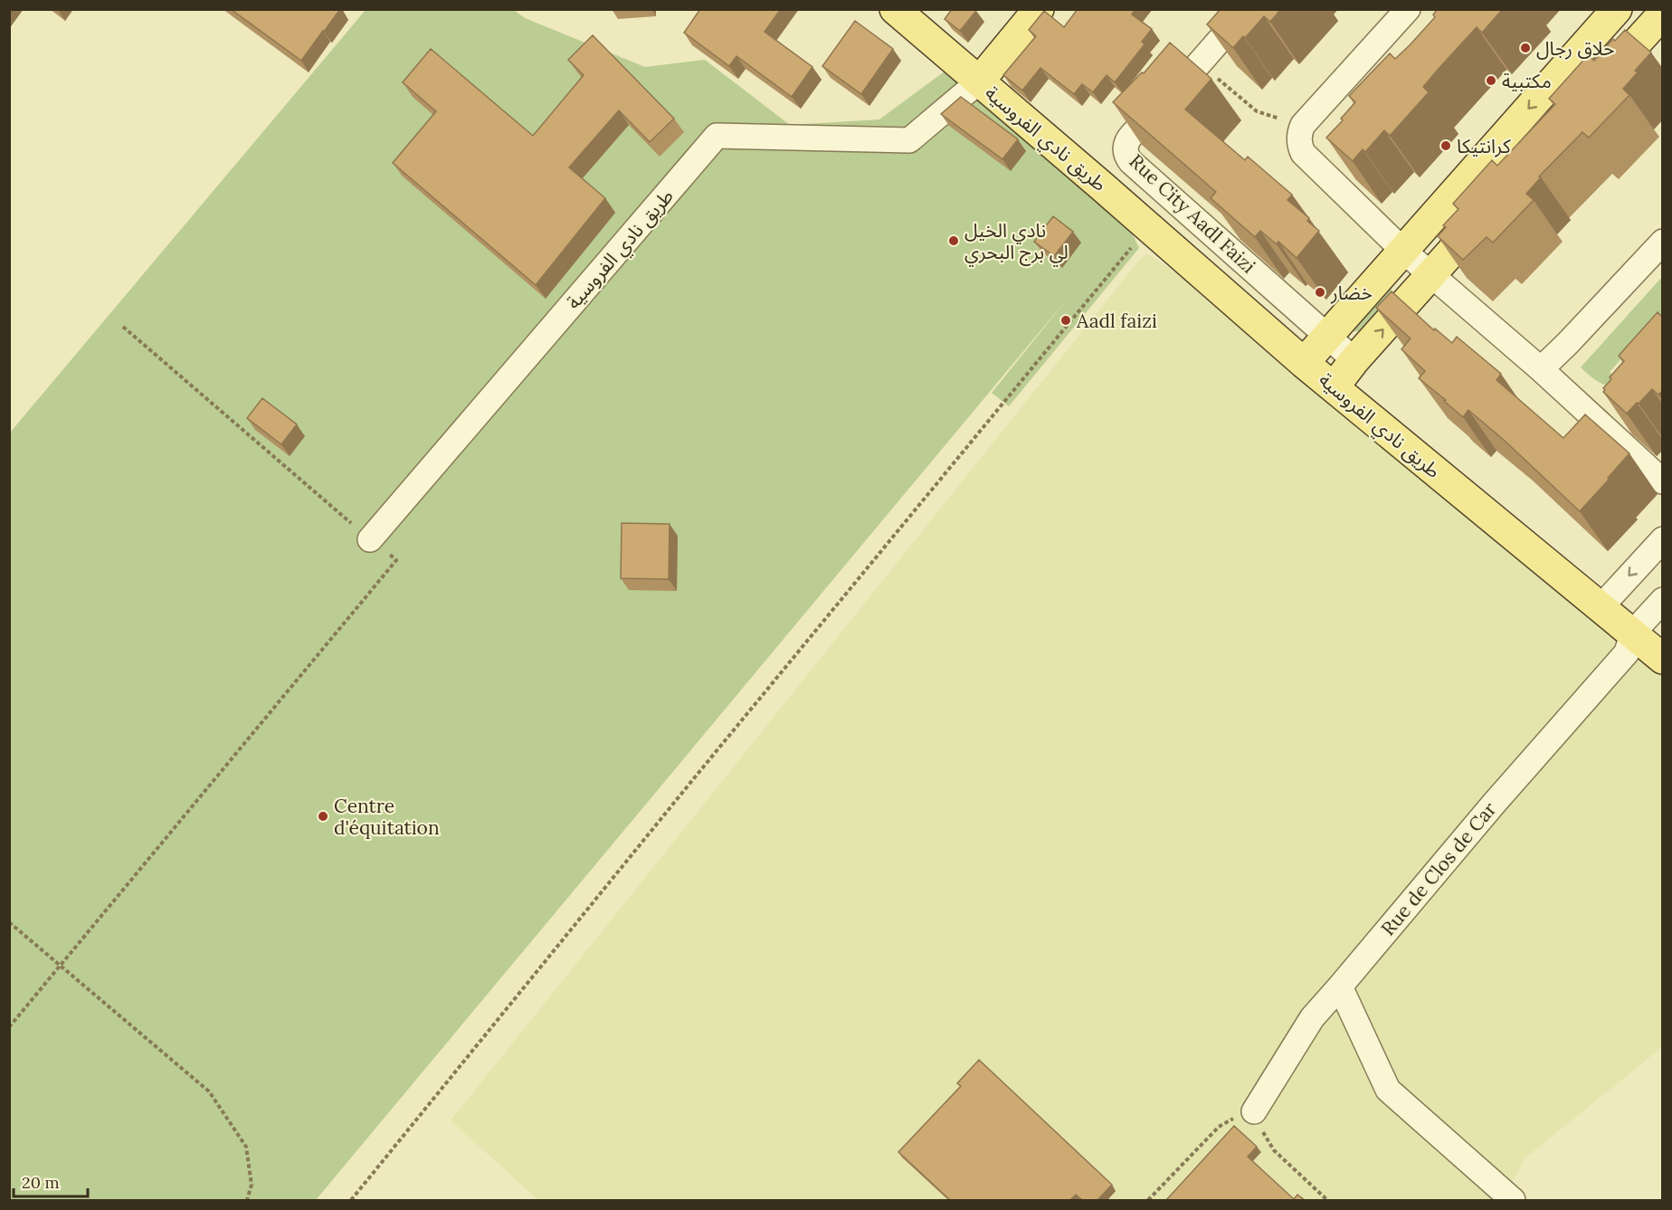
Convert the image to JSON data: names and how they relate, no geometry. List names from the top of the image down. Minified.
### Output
{"streets":{"main road":["طريق نادي الفروسية"],"street":["Rue City Aadl Faizi","Rue de Clos de Car"]},"crossings":[["طريق نادي الفروسية","Rue de Clos de Car"]],"places":["حلاق رجال","مكتبية","كرانتيكا","نادي الخيل لي برج البحري","خضار","Aadl faizi","Centre d'équitation"],"scale_bar":"20 m"}
